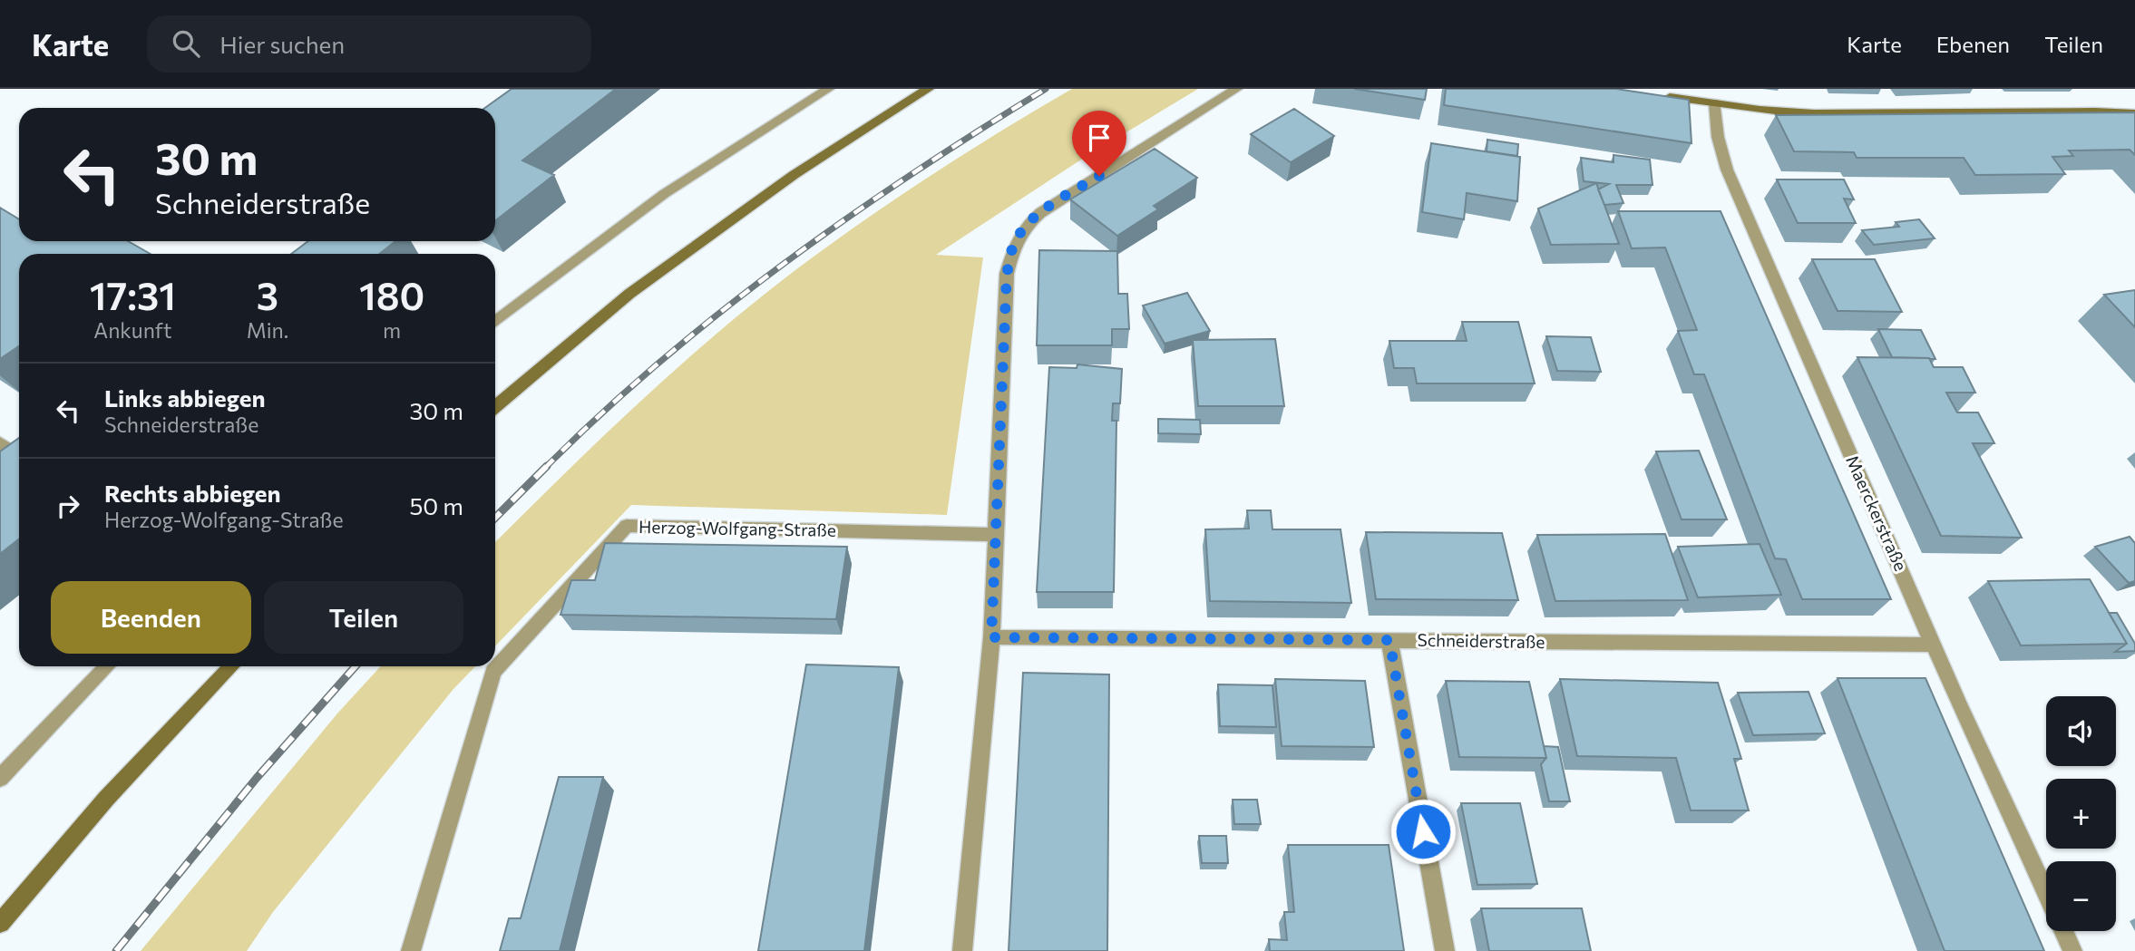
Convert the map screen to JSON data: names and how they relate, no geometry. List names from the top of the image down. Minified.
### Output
{"streets":{"street":["Maerckerstraße","Herzog-Wolfgang-Straße","Schneiderstraße"]},"crossings":[["Maerckerstraße","Schneiderstraße"]],"page":{"header":"Karte","search":"Hier suchen","nav":["Karte","Ebenen","Teilen"],"turn":["30 m","Schneiderstraße"],"eta":["17:31","Ankunft","3","Min.","180","m"],"list":[{"name":"Links abbiegen","note":"Schneiderstraße","value":"30 m"},{"name":"Rechts abbiegen","note":"Herzog-Wolfgang-Straße","value":"50 m"}],"buttons":["Beenden","Teilen"],"map_buttons":["+","−"]}}
